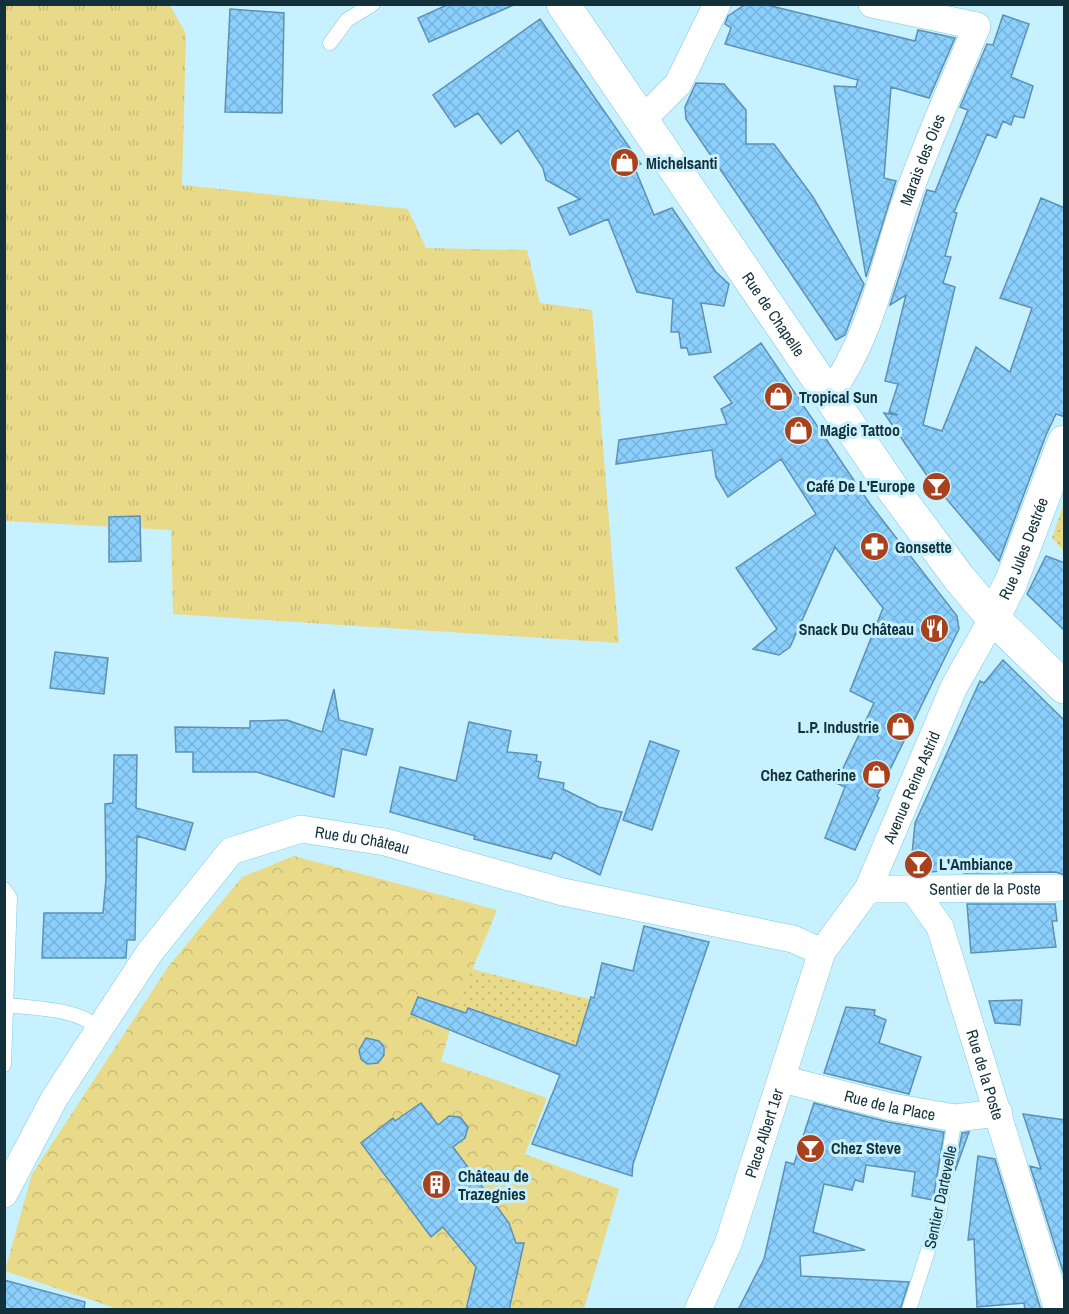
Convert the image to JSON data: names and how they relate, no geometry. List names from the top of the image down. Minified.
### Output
{"streets":{"main road":["Rue de Chapelle","Rue Jules Destrée"],"street":["Marais des Oies","Avenue Reine Astrid","Rue du Château","Sentier de la Poste","Rue de la Poste","Rue de la Place","Place Albert 1er"],"lane":["Sentier Dartevelle"]},"crossings":[["Marais des Oies","Rue de Chapelle"],["Rue de Chapelle","Rue Jules Destrée"],["Rue de Chapelle","Avenue Reine Astrid"],["Rue Jules Destrée","Avenue Reine Astrid"],["Avenue Reine Astrid","Rue du Château"],["Avenue Reine Astrid","Place Albert 1er"],["Rue du Château","Place Albert 1er"],["Sentier de la Poste","Rue de la Poste"],["Rue de la Poste","Rue de la Place"],["Rue de la Place","Place Albert 1er"],["Rue de la Place","Sentier Dartevelle"]],"places":{"shop":["Michelsanti","Tropical Sun","Magic Tattoo","L.P. Industrie","Chez Catherine"],"bar":["Café De L'Europe","L'Ambiance","Chez Steve"],"pharmacy":["Gonsette"],"restaurant":["Snack Du Château"],"building":["Château de Trazegnies"]}}
